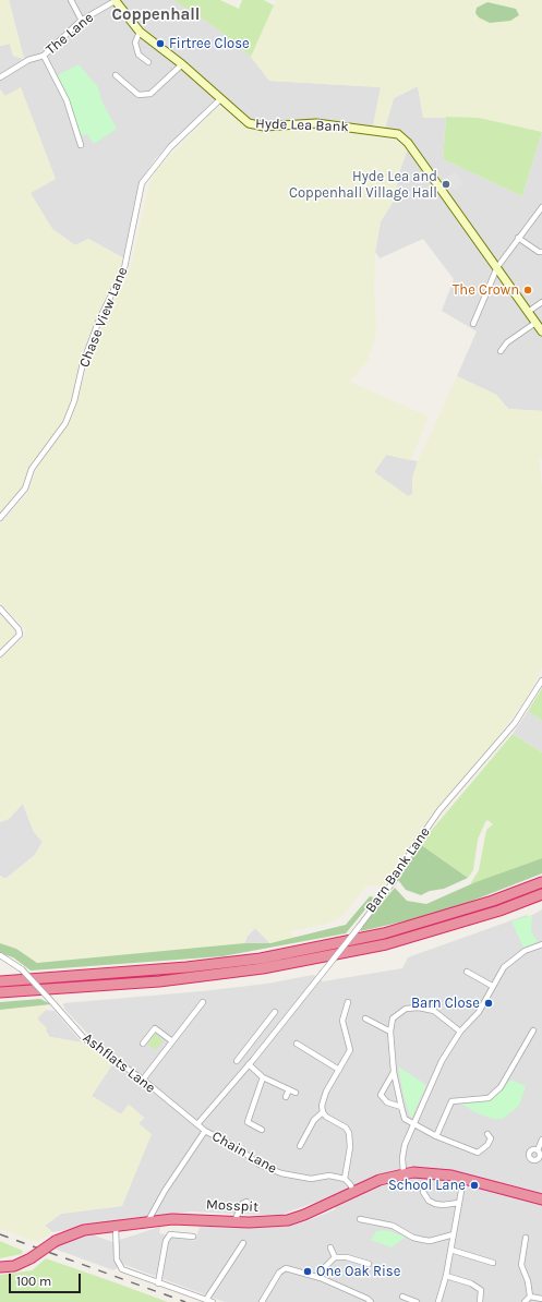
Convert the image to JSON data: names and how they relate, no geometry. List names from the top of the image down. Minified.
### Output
{"streets":{"highway":["Mosspit"],"street":["The Lane","Hyde Lea Bank","Chase View Lane","Barn Bank Lane","Ashflats Lane","Chain Lane"]},"crossings":[["The Lane","Hyde Lea Bank"],["Hyde Lea Bank","Chase View Lane"],["Barn Bank Lane","Ashflats Lane"],["Ashflats Lane","Chain Lane"]],"districts":["Coppenhall"],"places":["Firtree Close","Hyde Lea and Coppenhall Village Hall","The Crown","Barn Close","School Lane","One Oak Rise"],"scale_bar":"100 m"}
